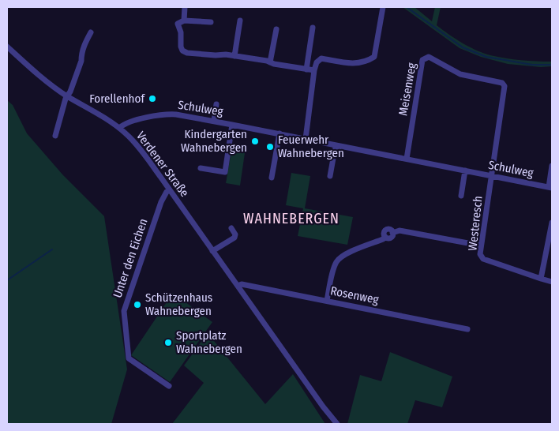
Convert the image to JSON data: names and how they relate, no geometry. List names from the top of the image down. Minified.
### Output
{"streets":{"street":["Meisenweg","Schulweg","Verdener Straße","Westeresch","Unter den Eichen","Rosenweg"]},"crossings":[["Meisenweg","Schulweg"],["Meisenweg","Westeresch"],["Schulweg","Verdener Straße"],["Schulweg","Westeresch"],["Verdener Straße","Unter den Eichen"],["Verdener Straße","Rosenweg"]],"districts":["WAHNEBERGEN"],"places":["Forellenhof","Kindergarten Wahnebergen","Feuerwehr Wahnebergen","Schützenhaus Wahnebergen","Sportplatz Wahnebergen"]}
